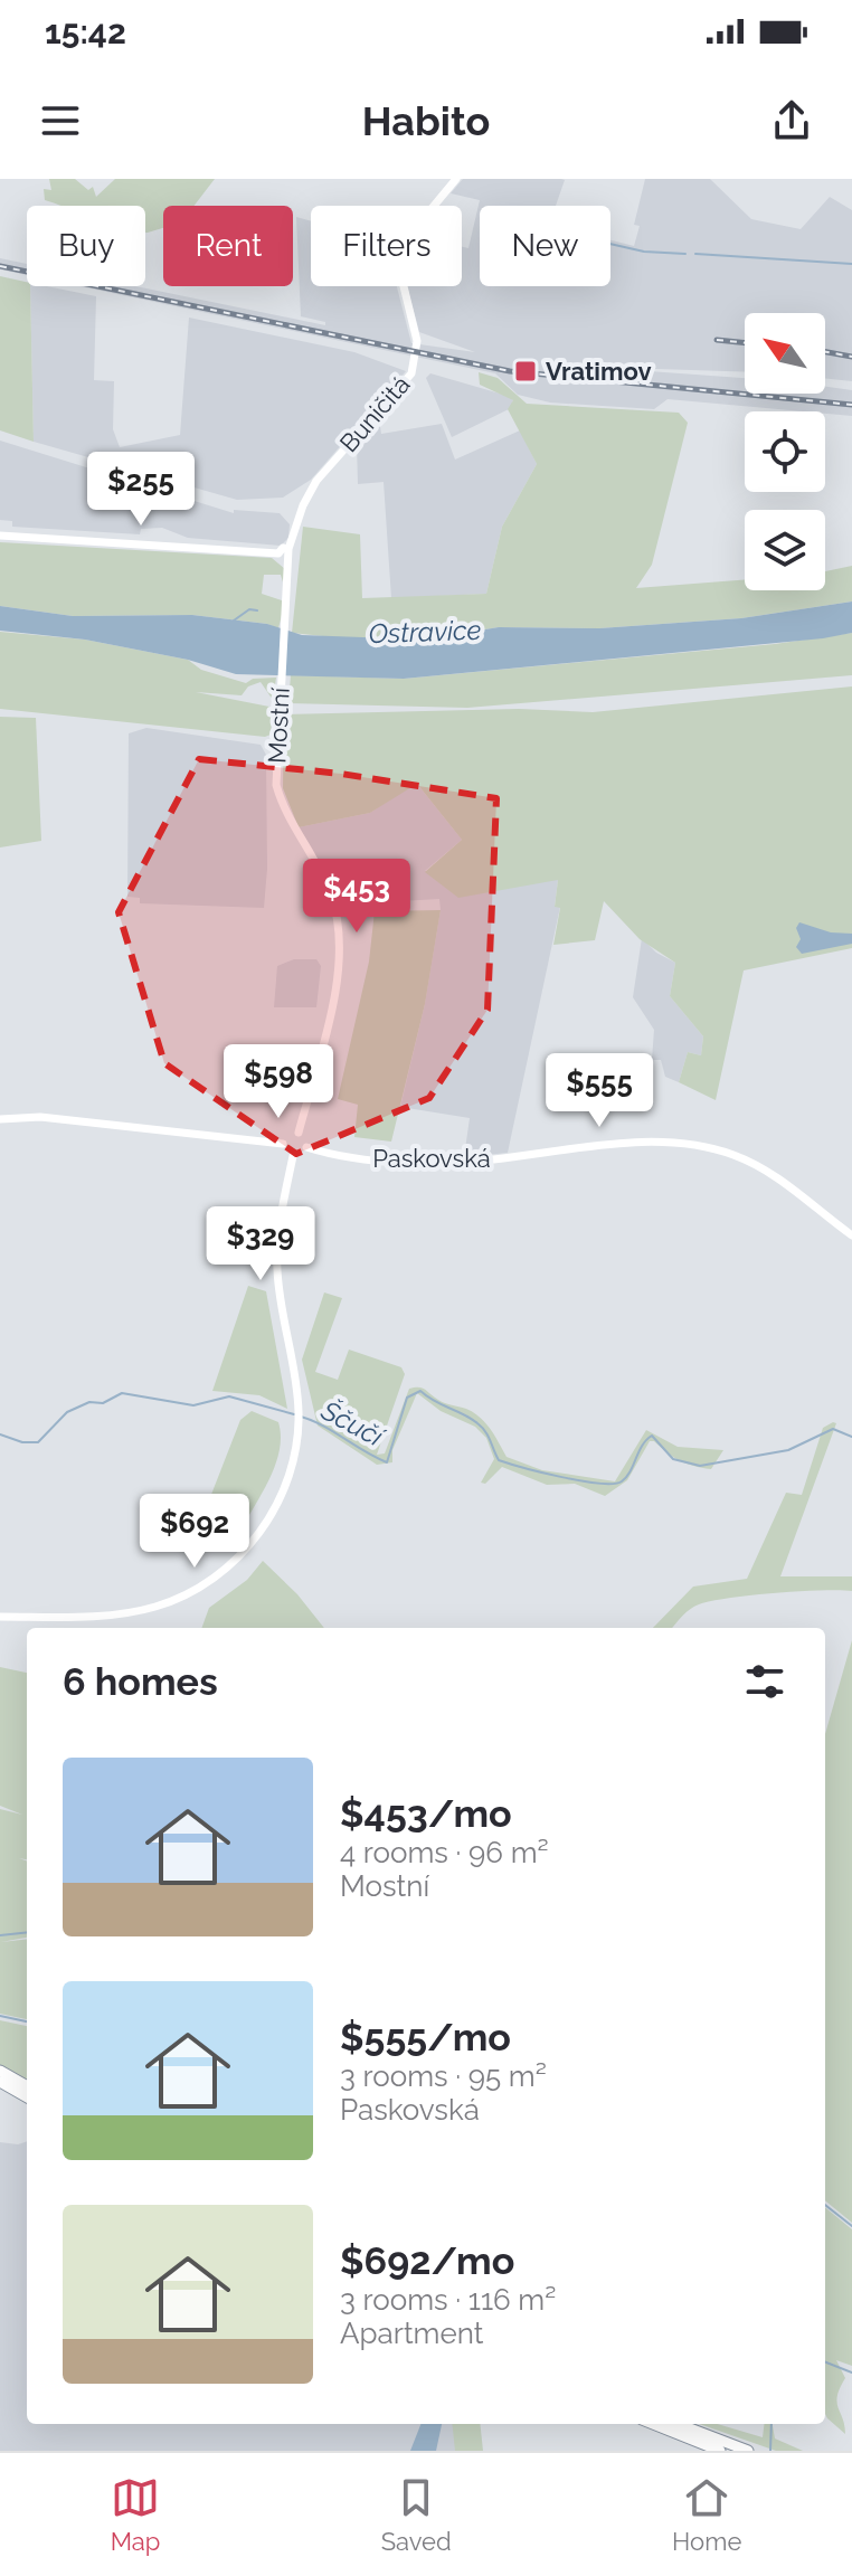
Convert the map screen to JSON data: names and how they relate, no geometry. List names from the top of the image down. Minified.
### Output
{"streets":{"main road":["Buničitá","Mostní","Paskovská"]},"crossings":[["Buničitá","Mostní"],["Mostní","Paskovská"]],"water":["Ostravice","Ščučí"],"places":{"transit":["Vratimov"]},"north":"top left","page":{"status":"15:42","header":"Habito","chip":["Buy","Rent","Filters","New"],"price":["$255","$453","$598","$555","$329","$692"],"heading":"6 homes","list":[{"name":"$453/mo","note":"4 rooms · 96 m² · Mostní"},{"name":"$555/mo","note":"3 rooms · 95 m² · Paskovská"},{"name":"$692/mo","note":"3 rooms · 116 m² · Apartment"}],"tabs":["Map","Saved","Home"]}}
